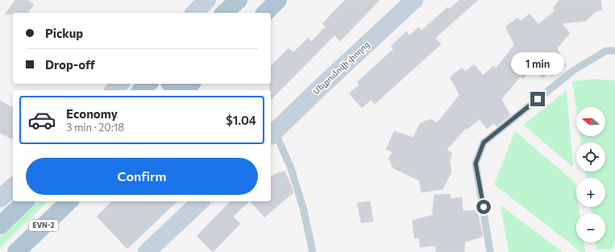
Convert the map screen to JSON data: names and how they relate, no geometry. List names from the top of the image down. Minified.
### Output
{"streets":{"main road":["EVN-2"],"street":["Մելքումովի փողոց"]},"north":"left","page":{"banner":["Pickup","Drop-off"],"bubble":"1 min","list":[{"name":"Economy","note":"3 min · 20:18","value":"$1.04"}],"map_buttons":["+","−"],"buttons":"Confirm"}}
